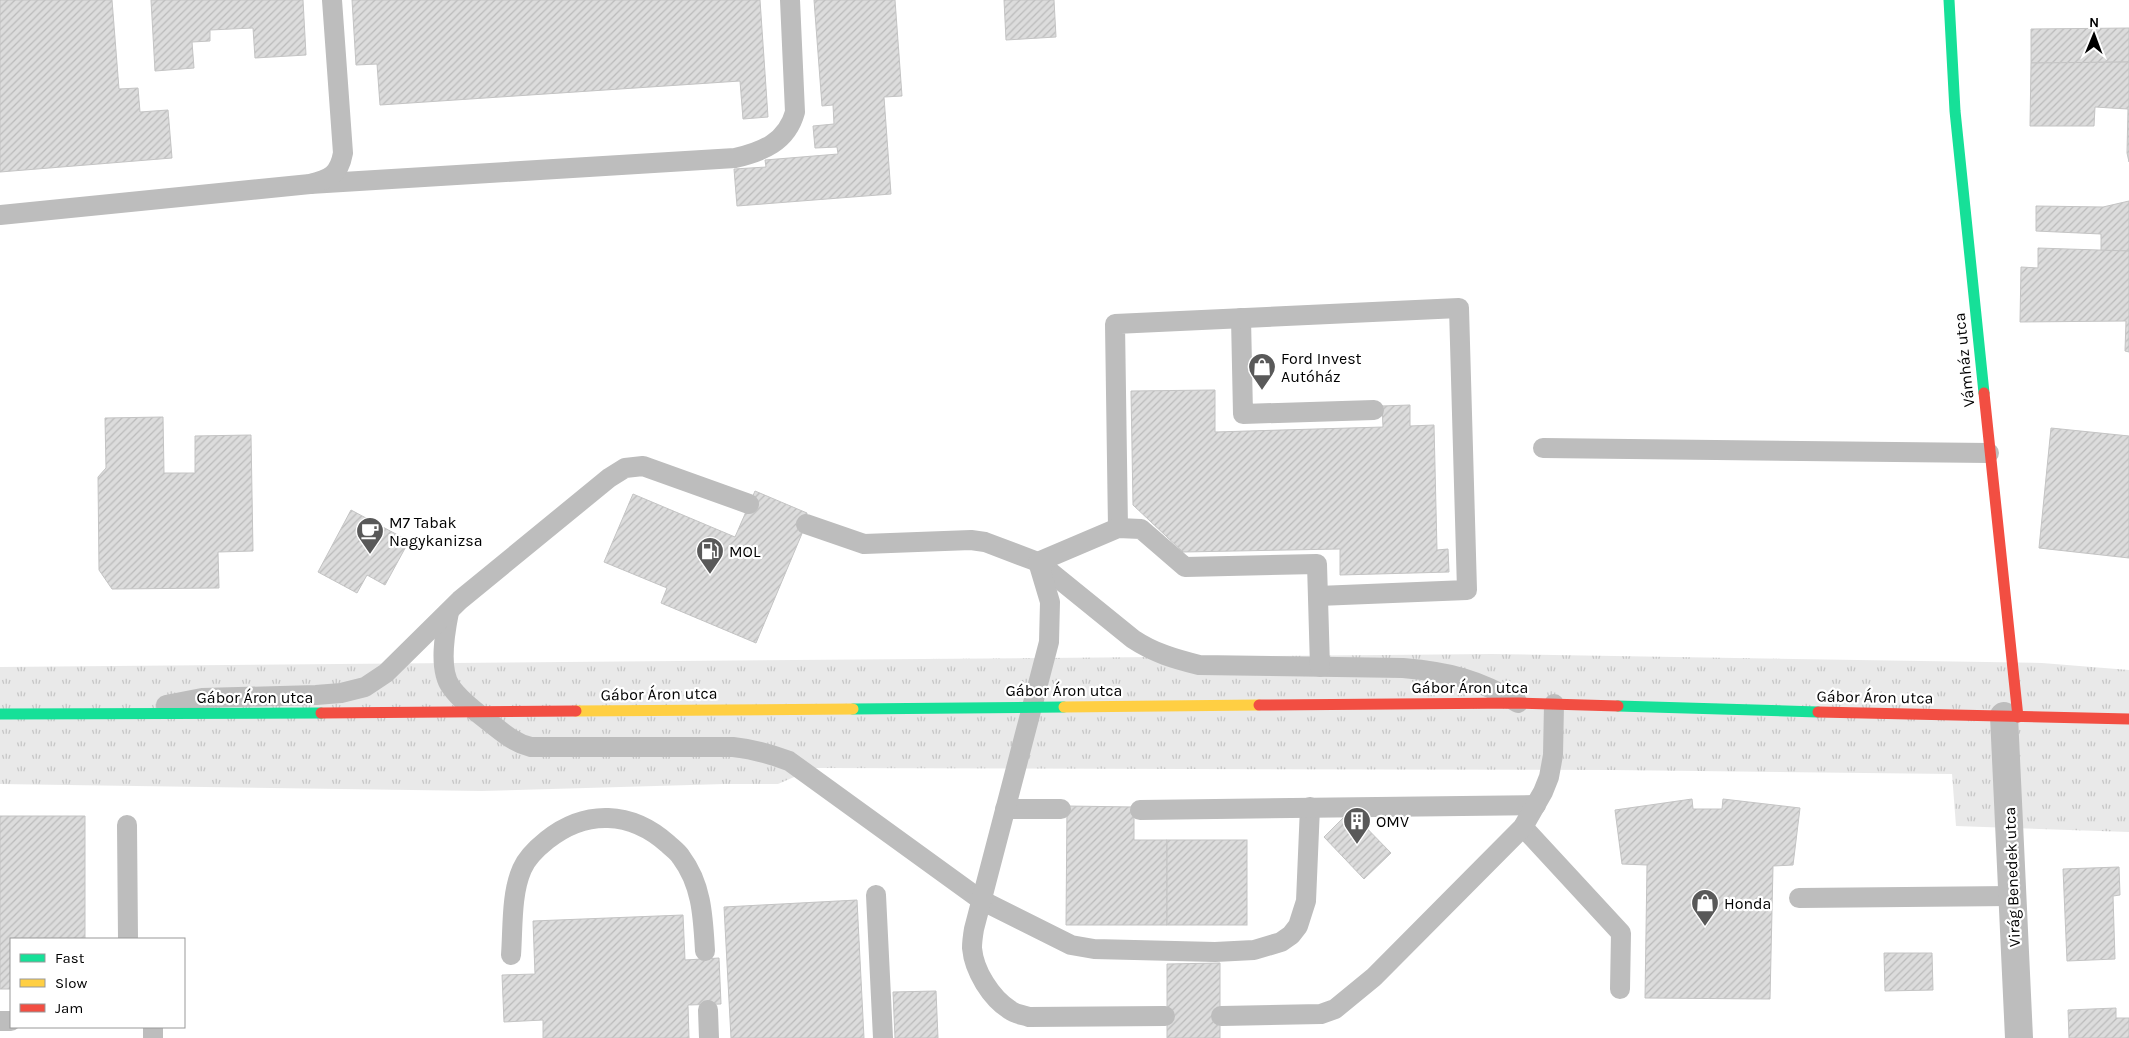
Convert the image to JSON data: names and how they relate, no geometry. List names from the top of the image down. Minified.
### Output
{"streets":{"main road":["Vámház utca","Gábor Áron utca"],"street":["Virág Benedek utca"]},"crossings":[["Vámház utca","Gábor Áron utca"],["Vámház utca","Virág Benedek utca"],["Gábor Áron utca","Virág Benedek utca"]],"places":{"shop":["Ford Invest Autóház","Honda"],"cafe":["M7 Tabak Nagykanizsa"],"fuel station":["MOL"],"building":["OMV"]},"legend":["Fast","Slow","Jam"],"north":"top"}
